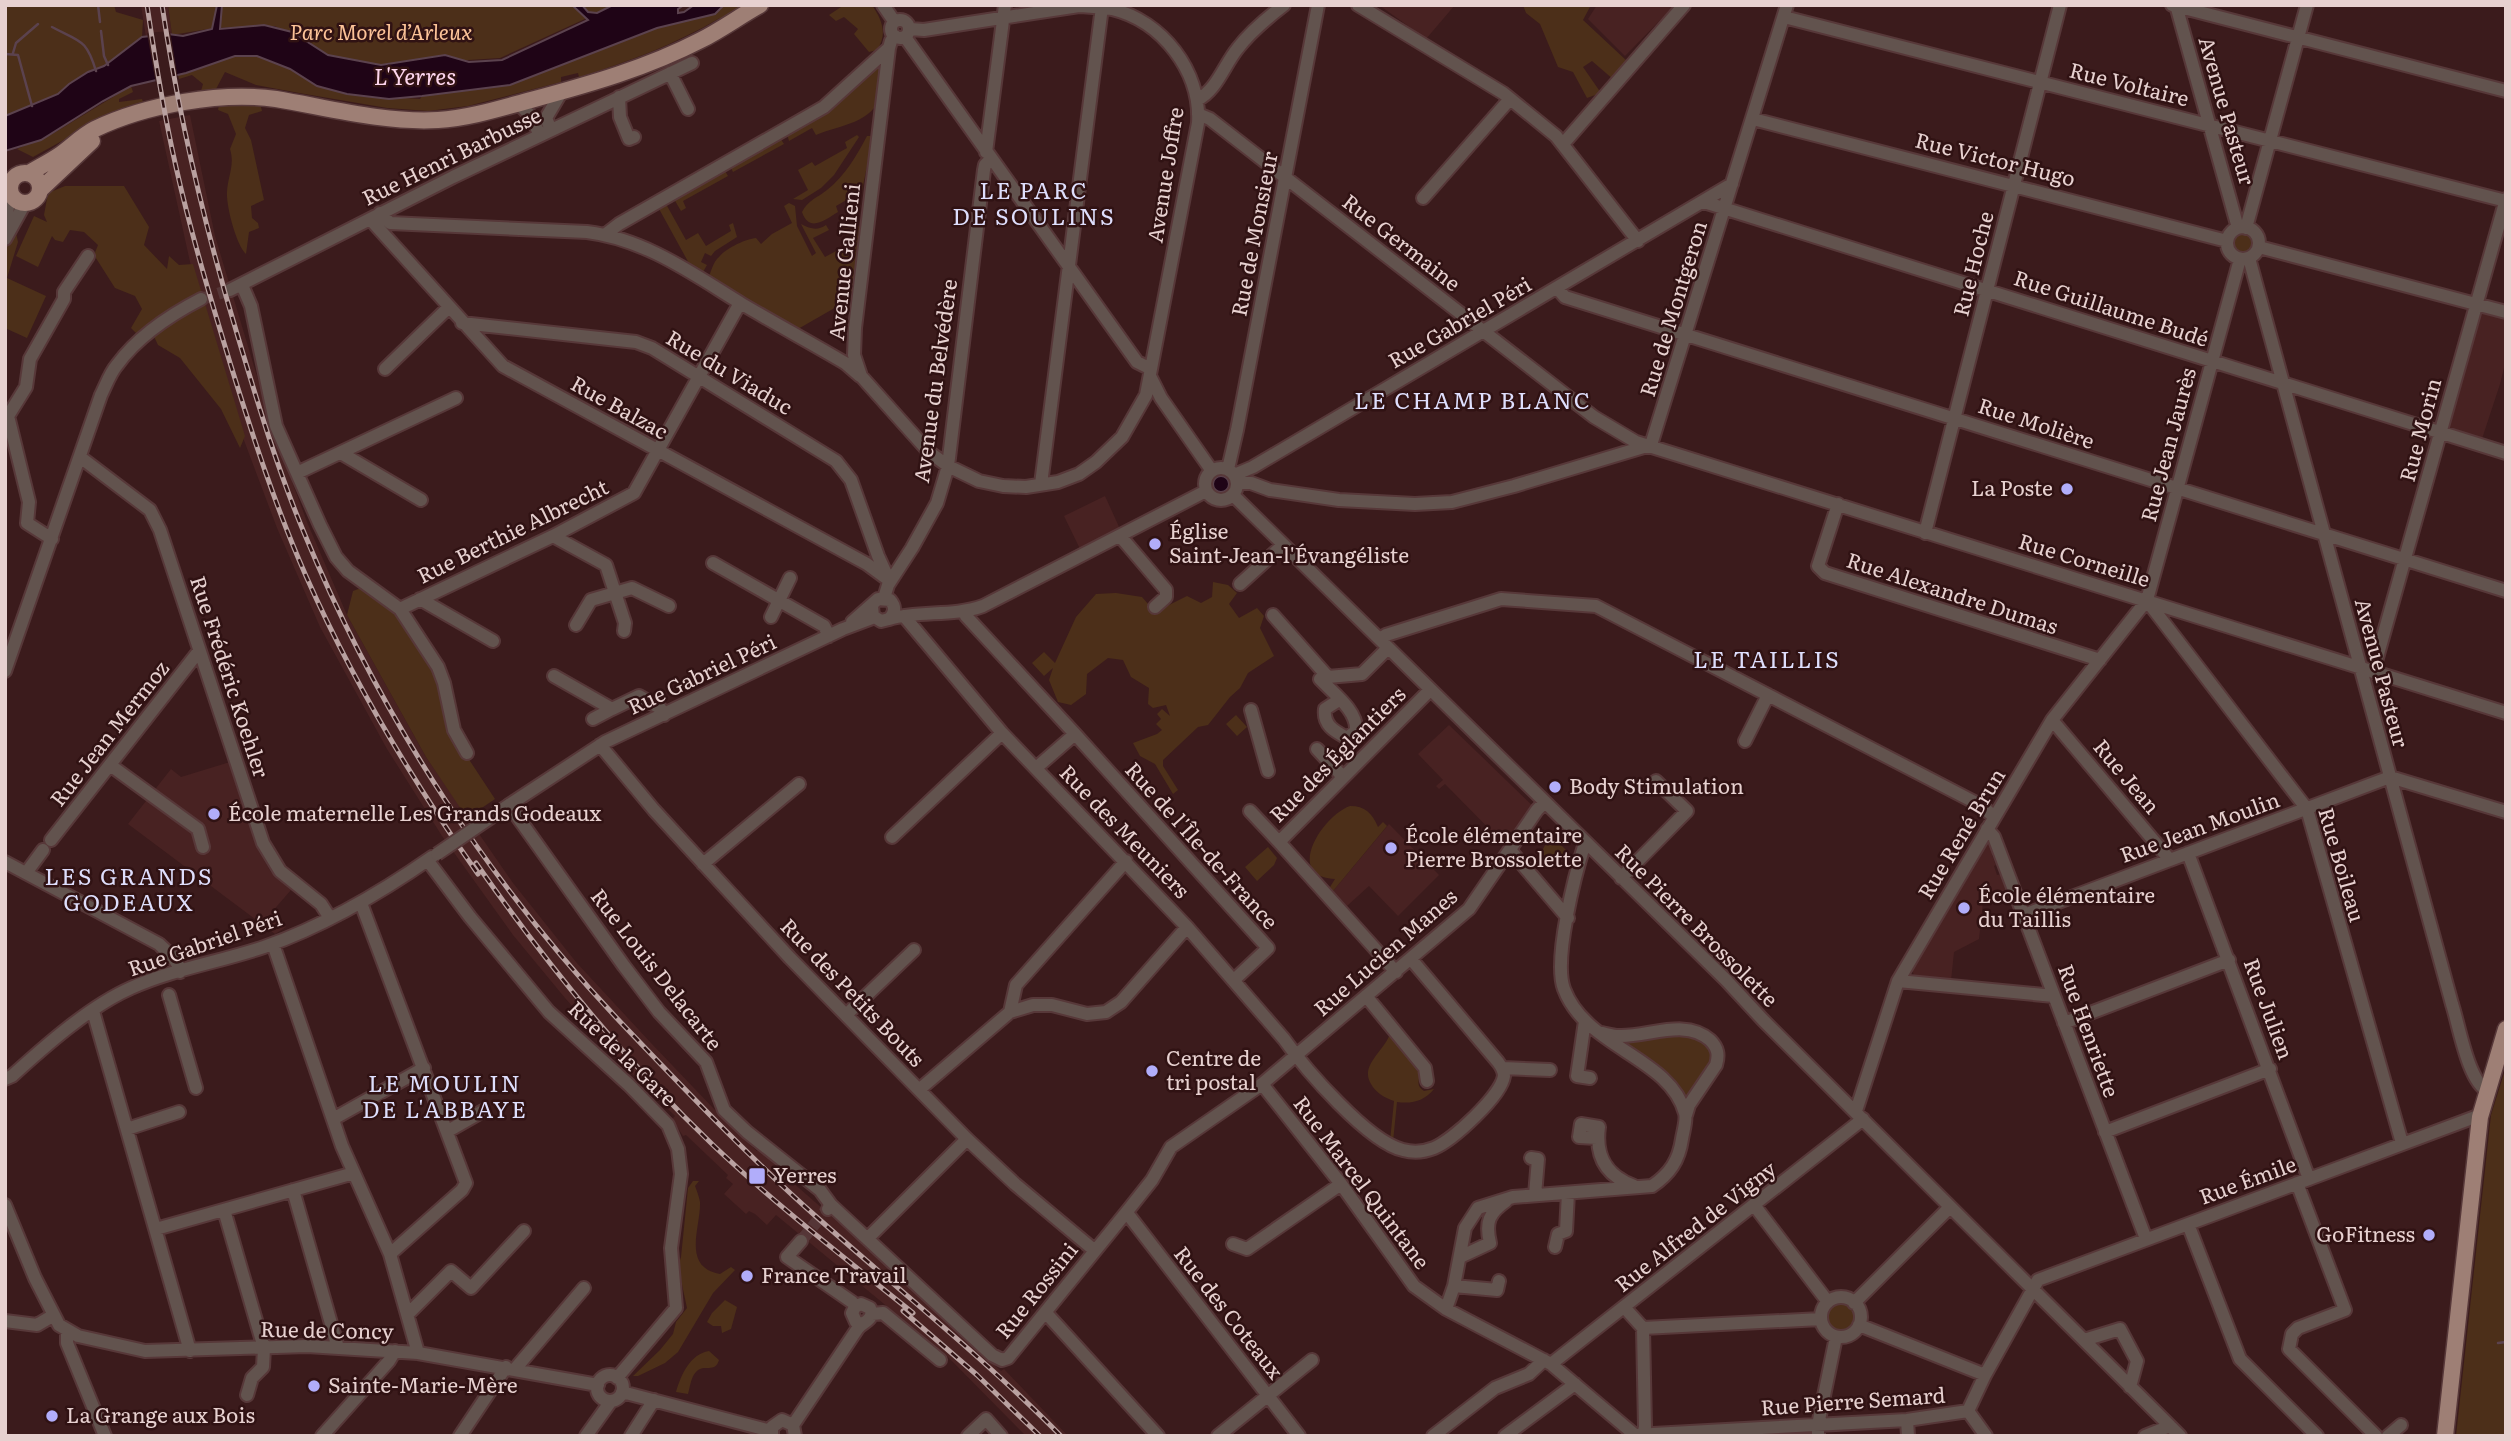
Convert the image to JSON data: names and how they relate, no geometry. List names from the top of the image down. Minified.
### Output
{"streets":{"street":["Rue Voltaire","Avenue Pasteur","Rue Henri Barbusse","Rue Victor Hugo","Avenue Joffre","Rue de Monsieur","Rue Germaine","Avenue Gallieni","Rue Hoche","Rue de Montgeron","Rue Guillaume Budé","Rue Gabriel Péri","Rue du Viaduc","Avenue du Belvédère","Rue Balzac","Rue Molière","Rue Morin","Rue Jean Jaurès","Rue Berthie Albrecht","Rue Corneille","Rue Alexandre Dumas","Rue Frédéric Koehler","Rue Jean Mermoz","Rue des Églantiers","Rue Jean","Rue Jean Moulin","Rue des Meuniers","Rue René Brun","Rue de l'Île-de-France","Rue Boileau","Rue Pierre Brossolette","Rue Lucien Manes","Rue Louis Delacarte","Rue des Petits Bouts","Rue Julien","Rue Henriette","Rue de la Gare","Rue Émile","Rue Marcel Quintane","Rue Alfred de Vigny","Rue Rossini","Rue des Coteaux","Rue de Concy","Rue Pierre Semard"]},"crossings":[["Rue Voltaire","Avenue Pasteur"],["Rue Voltaire","Rue Hoche"],["Rue Voltaire","Rue de Montgeron"],["Rue Voltaire","Rue Morin"],["Avenue Pasteur","Rue Victor Hugo"],["Avenue Pasteur","Rue Guillaume Budé"],["Avenue Pasteur","Rue Molière"],["Avenue Pasteur","Rue Jean Jaurès"],["Avenue Pasteur","Rue Corneille"],["Avenue Pasteur","Rue Jean Moulin"],["Rue Henri Barbusse","Rue Balzac"],["Rue Victor Hugo","Rue Hoche"],["Rue Victor Hugo","Rue de Montgeron"],["Rue Victor Hugo","Rue Jean Jaurès"],["Avenue Joffre","Rue Germaine"],["Avenue Joffre","Avenue Gallieni"],["Avenue Joffre","Avenue du Belvédère"],["Rue de Monsieur","Rue Germaine"],["Rue de Monsieur","Rue Gabriel Péri"],["Rue de Monsieur","Rue Pierre Brossolette"],["Rue Germaine","Rue de Montgeron"],["Rue Germaine","Rue Gabriel Péri"],["Rue Germaine","Rue Corneille"],["Rue Hoche","Rue Guillaume Budé"],["Rue Hoche","Rue Molière"],["Rue Hoche","Rue Corneille"],["Rue de Montgeron","Rue Guillaume Budé"],["Rue de Montgeron","Rue Gabriel Péri"],["Rue de Montgeron","Rue Molière"],["Rue de Montgeron","Rue Corneille"],["Rue Guillaume Budé","Rue Gabriel Péri"],["Rue Guillaume Budé","Rue Morin"],["Rue Guillaume Budé","Rue Jean Jaurès"],["Rue Gabriel Péri","Avenue du Belvédère"],["Rue Gabriel Péri","Rue Molière"],["Rue Gabriel Péri","Rue Frédéric Koehler"],["Rue Gabriel Péri","Rue Pierre Brossolette"],["Rue Gabriel Péri","Rue Louis Delacarte"],["Rue Gabriel Péri","Rue des Petits Bouts"],["Rue Gabriel Péri","Rue de la Gare"],["Rue du Viaduc","Avenue du Belvédère"],["Rue du Viaduc","Rue Balzac"],["Rue du Viaduc","Rue Berthie Albrecht"],["Avenue du Belvédère","Rue Balzac"],["Rue Balzac","Rue Berthie Albrecht"],["Rue Molière","Rue Morin"],["Rue Molière","Rue Jean Jaurès"],["Rue Morin","Rue Corneille"],["Rue Jean Jaurès","Rue Corneille"],["Rue Jean Jaurès","Rue René Brun"],["Rue Jean Jaurès","Rue Boileau"],["Rue Corneille","Rue Alexandre Dumas"],["Rue Corneille","Rue René Brun"],["Rue Corneille","Rue Boileau"],["Rue Alexandre Dumas","Rue René Brun"],["Rue Frédéric Koehler","Rue Jean Mermoz"],["Rue des Églantiers","Rue Pierre Brossolette"],["Rue des Églantiers","Rue Lucien Manes"],["Rue Jean","Rue Jean Moulin"],["Rue Jean","Rue René Brun"],["Rue Jean Moulin","Rue Boileau"],["Rue Jean Moulin","Rue Julien"],["Rue Jean Moulin","Rue Henriette"],["Rue des Meuniers","Rue de l'Île-de-France"],["Rue des Meuniers","Rue Lucien Manes"],["Rue René Brun","Rue Boileau"],["Rue René Brun","Rue Pierre Brossolette"],["Rue René Brun","Rue Henriette"],["Rue René Brun","Rue Alfred de Vigny"],["Rue Boileau","Rue Émile"],["Rue Pierre Brossolette","Rue Lucien Manes"],["Rue Pierre Brossolette","Rue Émile"],["Rue Pierre Brossolette","Rue Alfred de Vigny"],["Rue Pierre Brossolette","Rue Pierre Semard"],["Rue Lucien Manes","Rue Marcel Quintane"],["Rue Lucien Manes","Rue Rossini"],["Rue Louis Delacarte","Rue Rossini"],["Rue des Petits Bouts","Rue Rossini"],["Rue Julien","Rue Émile"],["Rue Henriette","Rue Émile"],["Rue de la Gare","Rue de Concy"],["Rue Émile","Rue Pierre Semard"],["Rue Marcel Quintane","Rue Alfred de Vigny"],["Rue Marcel Quintane","Rue Rossini"],["Rue Marcel Quintane","Rue Pierre Semard"],["Rue Rossini","Rue des Coteaux"]],"districts":["LE PARC DE SOULINS","LE CHAMP BLANC","LE TAILLIS","LES GRANDS GODEAUX","LE MOULIN DE L'ABBAYE"],"water":["L'Yerres"],"parks":["Parc Morel d’Arleux"],"places":{"other":["La Poste","Église Saint-Jean-l'Évangéliste","Body Stimulation","École maternelle Les Grands Godeaux","École élémentaire Pierre Brossolette","École élémentaire du Taillis","Centre de tri postal","GoFitness","France Travail","Sainte-Marie-Mère","La Grange aux Bois"],"transit":["Yerres"]}}
